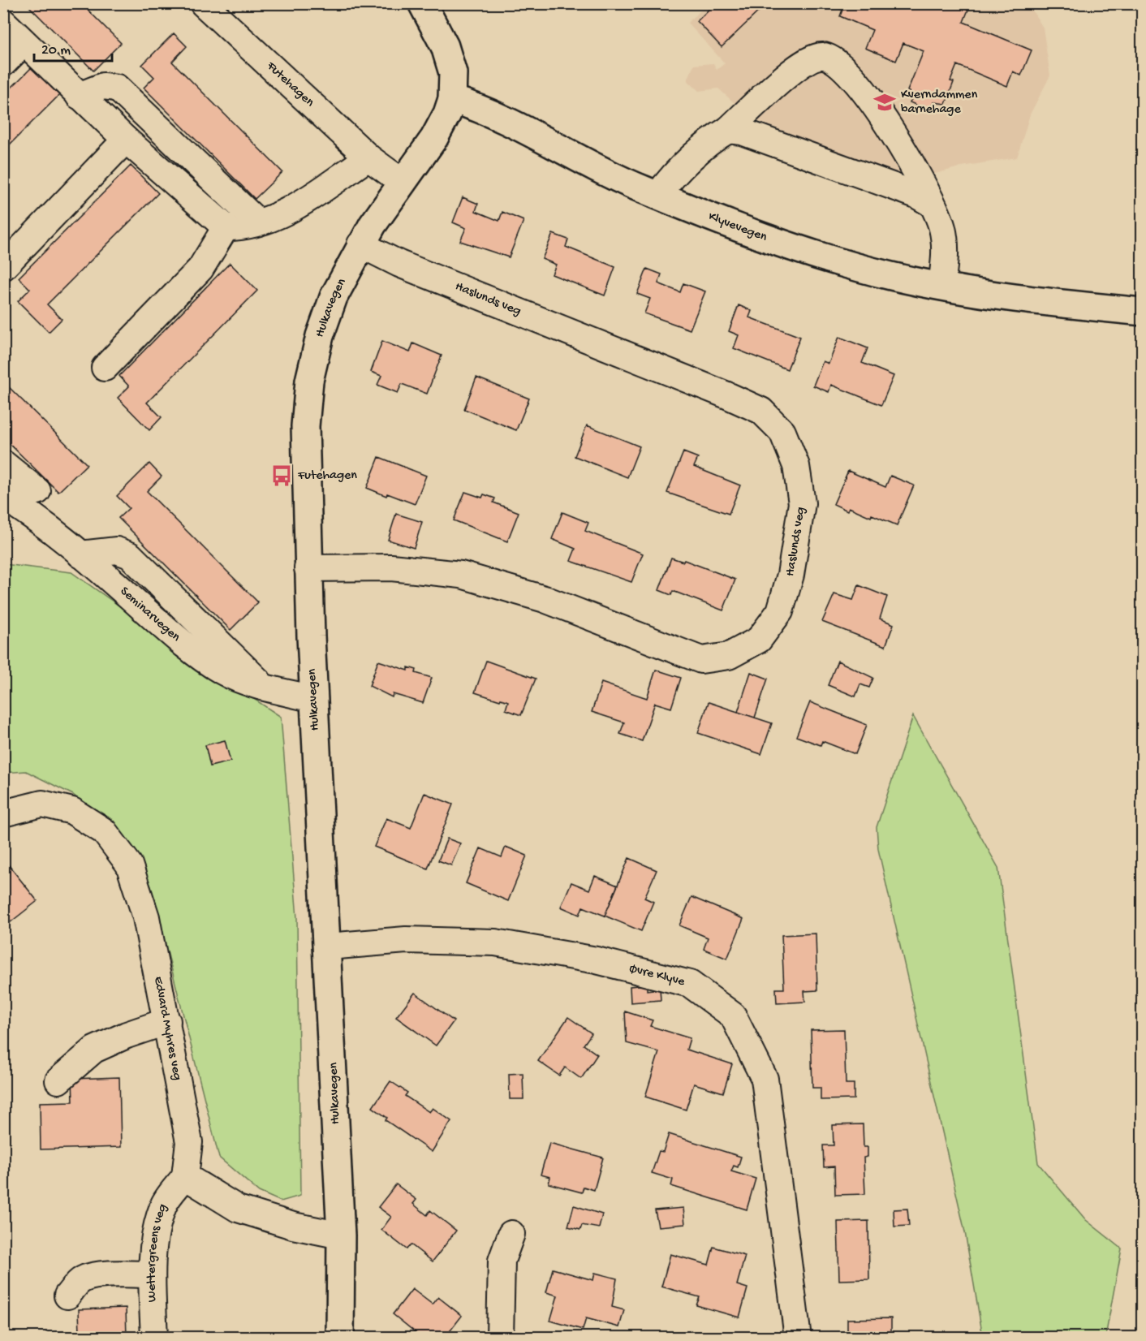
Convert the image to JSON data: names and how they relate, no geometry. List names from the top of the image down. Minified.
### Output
{"streets":{"main road":["Klyvevegen","Hulkavegen"],"street":["Futehagen","Haslunds veg","Seminarvegen","Øvre Klyve","Edvard Myhres veg","Wettergreens veg"]},"crossings":[["Futehagen","Hulkavegen"],["Klyvevegen","Hulkavegen"],["Haslunds veg","Hulkavegen"],["Hulkavegen","Seminarvegen"],["Hulkavegen","Øvre Klyve"],["Edvard Myhres veg","Wettergreens veg"]],"places":{"school or university":["Kverndammen barnehage"],"bus stop":["Futehagen"]},"scale_bar":"20 m"}
